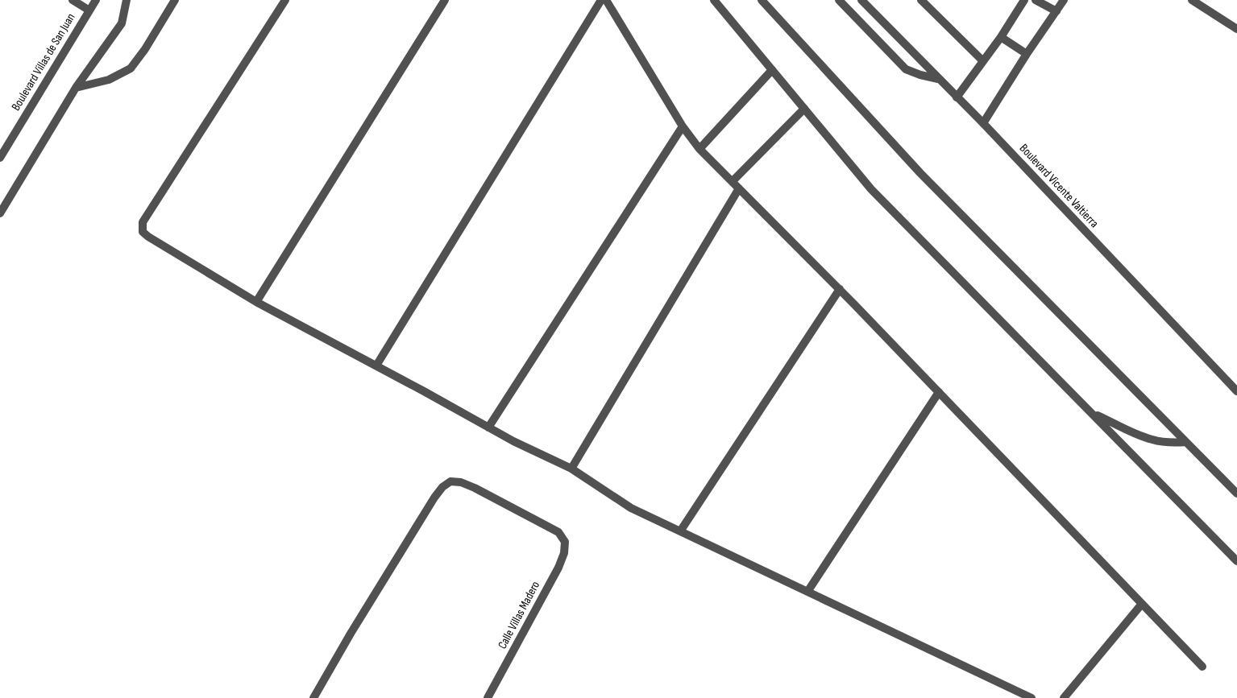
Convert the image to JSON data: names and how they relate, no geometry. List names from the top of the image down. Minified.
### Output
{"streets":{"street":["Boulevard Villas de San Juan","Boulevard Vicente Valtierra","Calle Villas Madero"]}}
